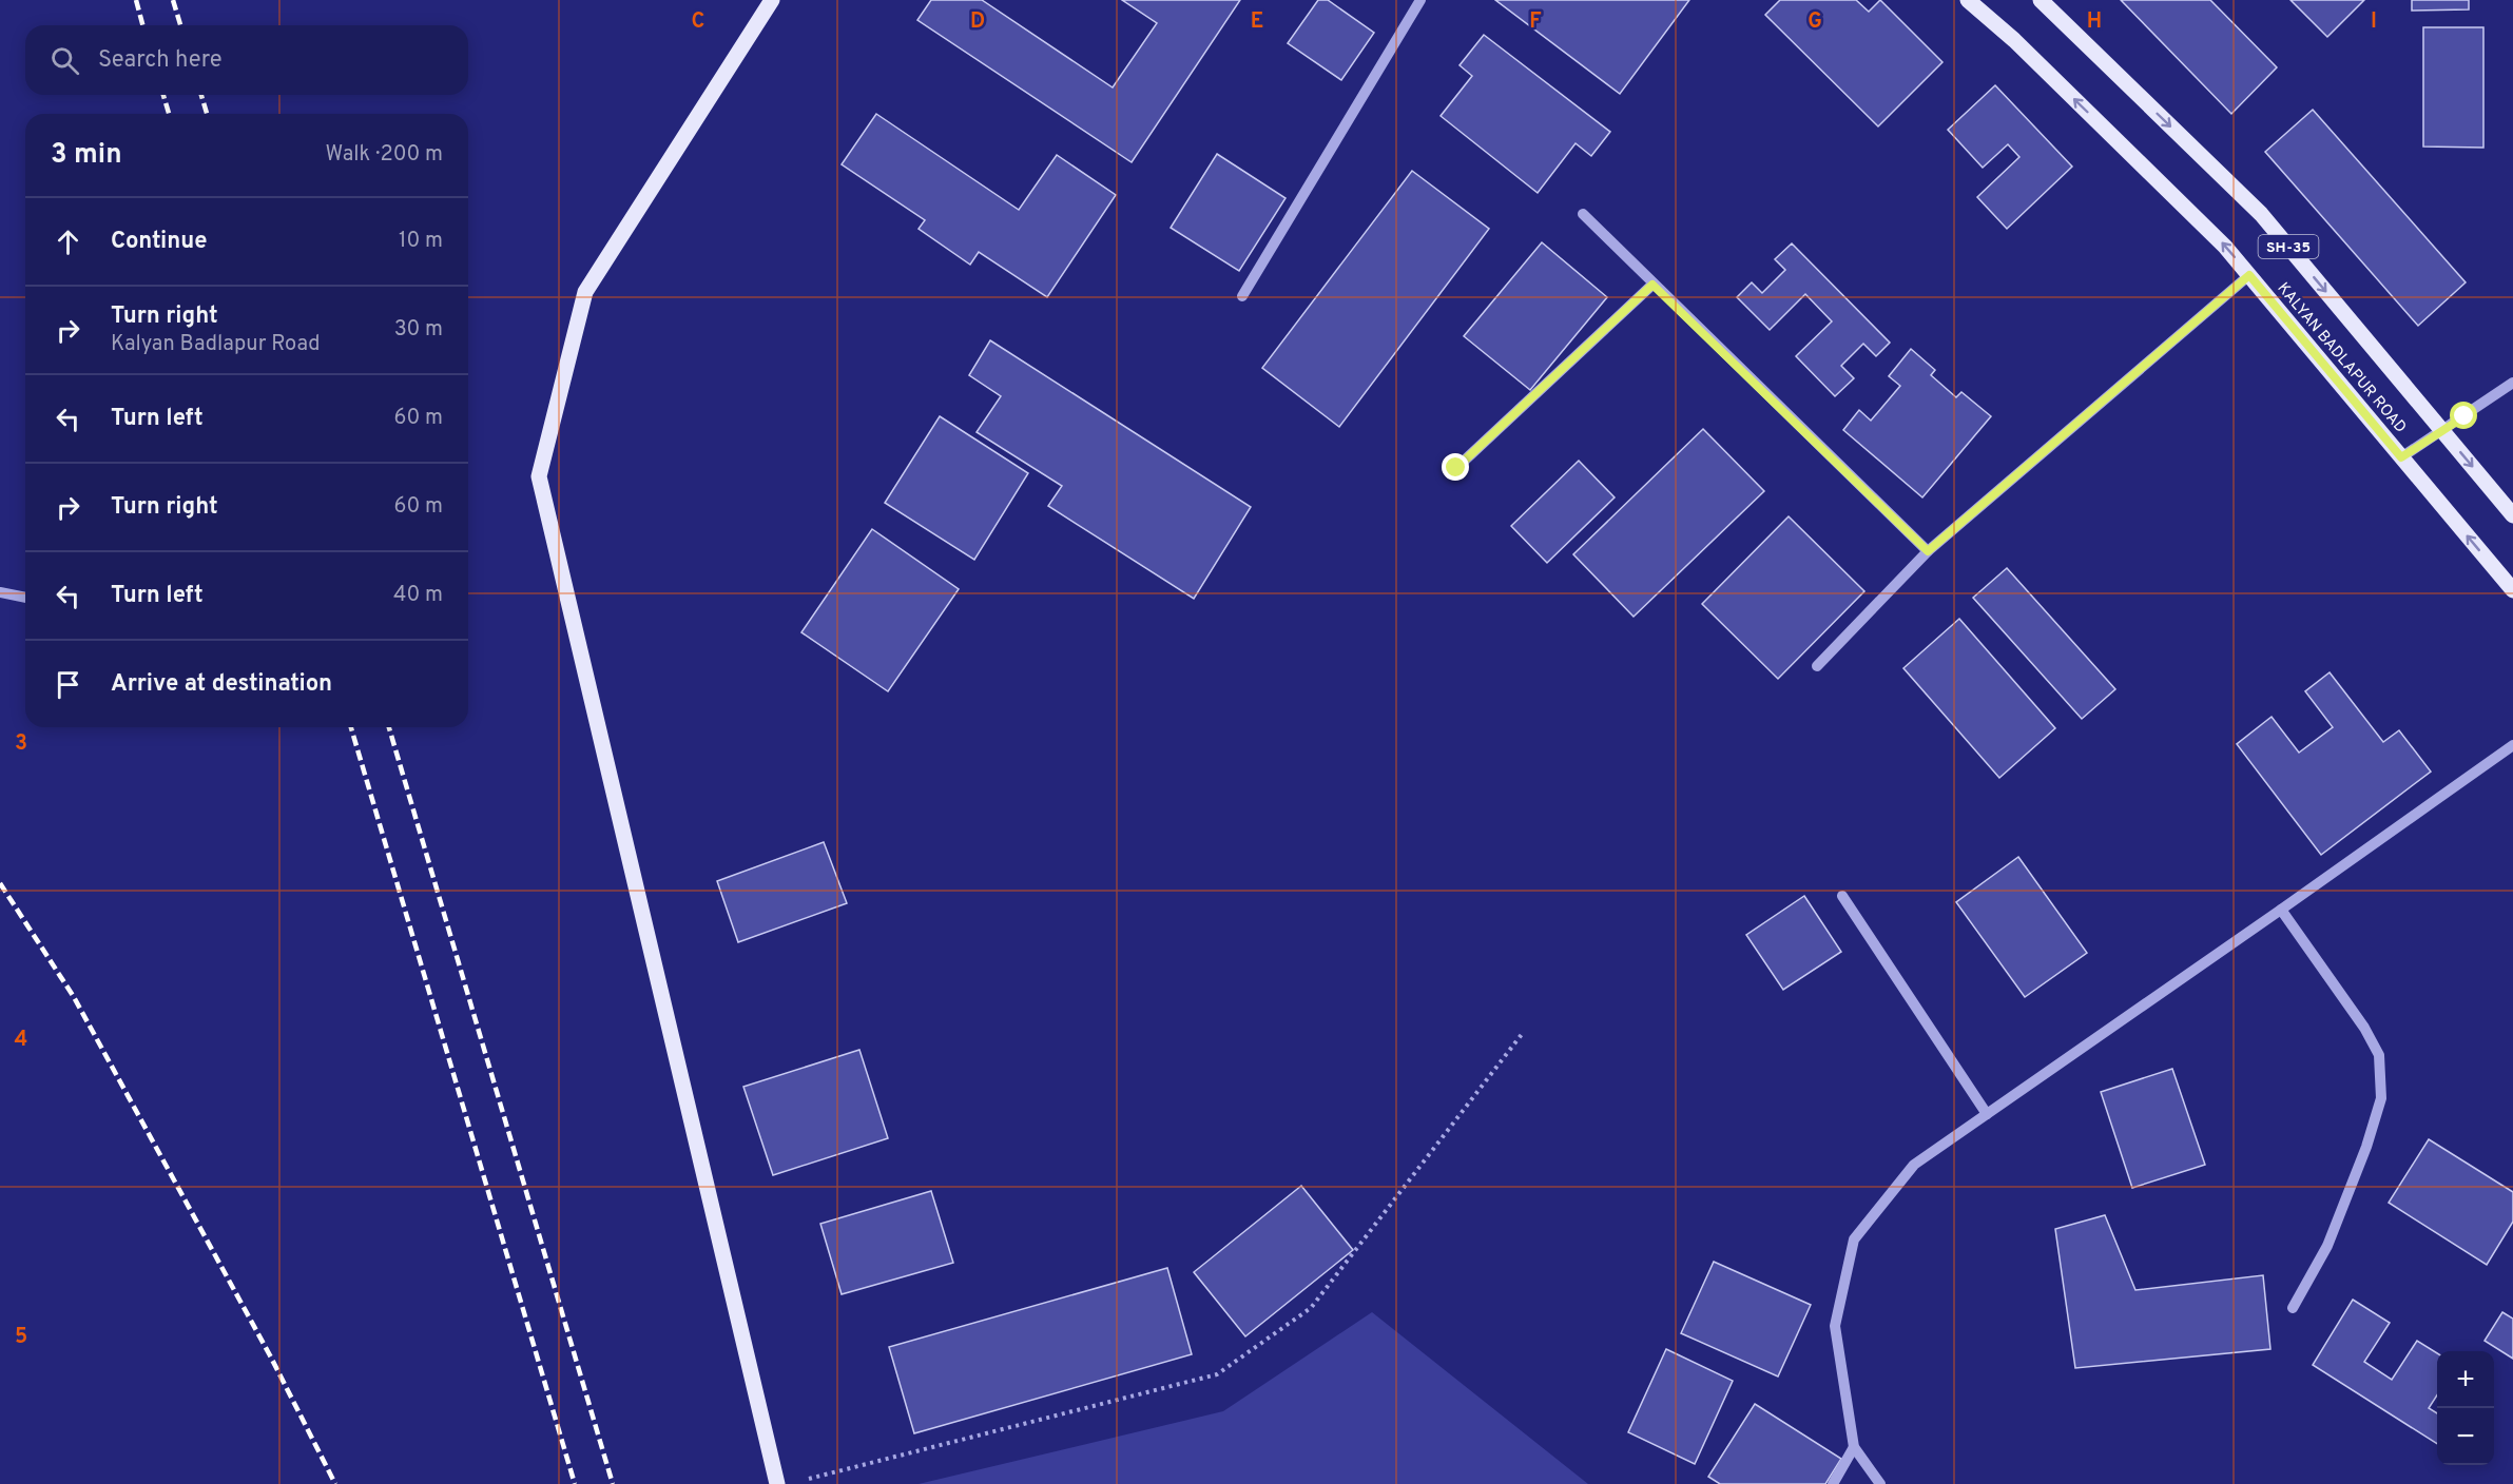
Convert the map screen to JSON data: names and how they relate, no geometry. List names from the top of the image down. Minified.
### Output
{"streets":{"main road":["SH-35","KALYAN BADLAPUR ROAD"]},"page":{"search":"Search here","heading":["3 min","Walk · 200 m"],"list":[["Continue","10 m"],["Turn right","Kalyan Badlapur Road","30 m"],["Turn left","60 m"],["Turn right","60 m"],["Turn left","40 m"],"Arrive at destination"],"map_buttons":["+","−"]},"grid":{"columns":["C","D","E","F","G","H","I"],"rows":["3","4","5"]}}
